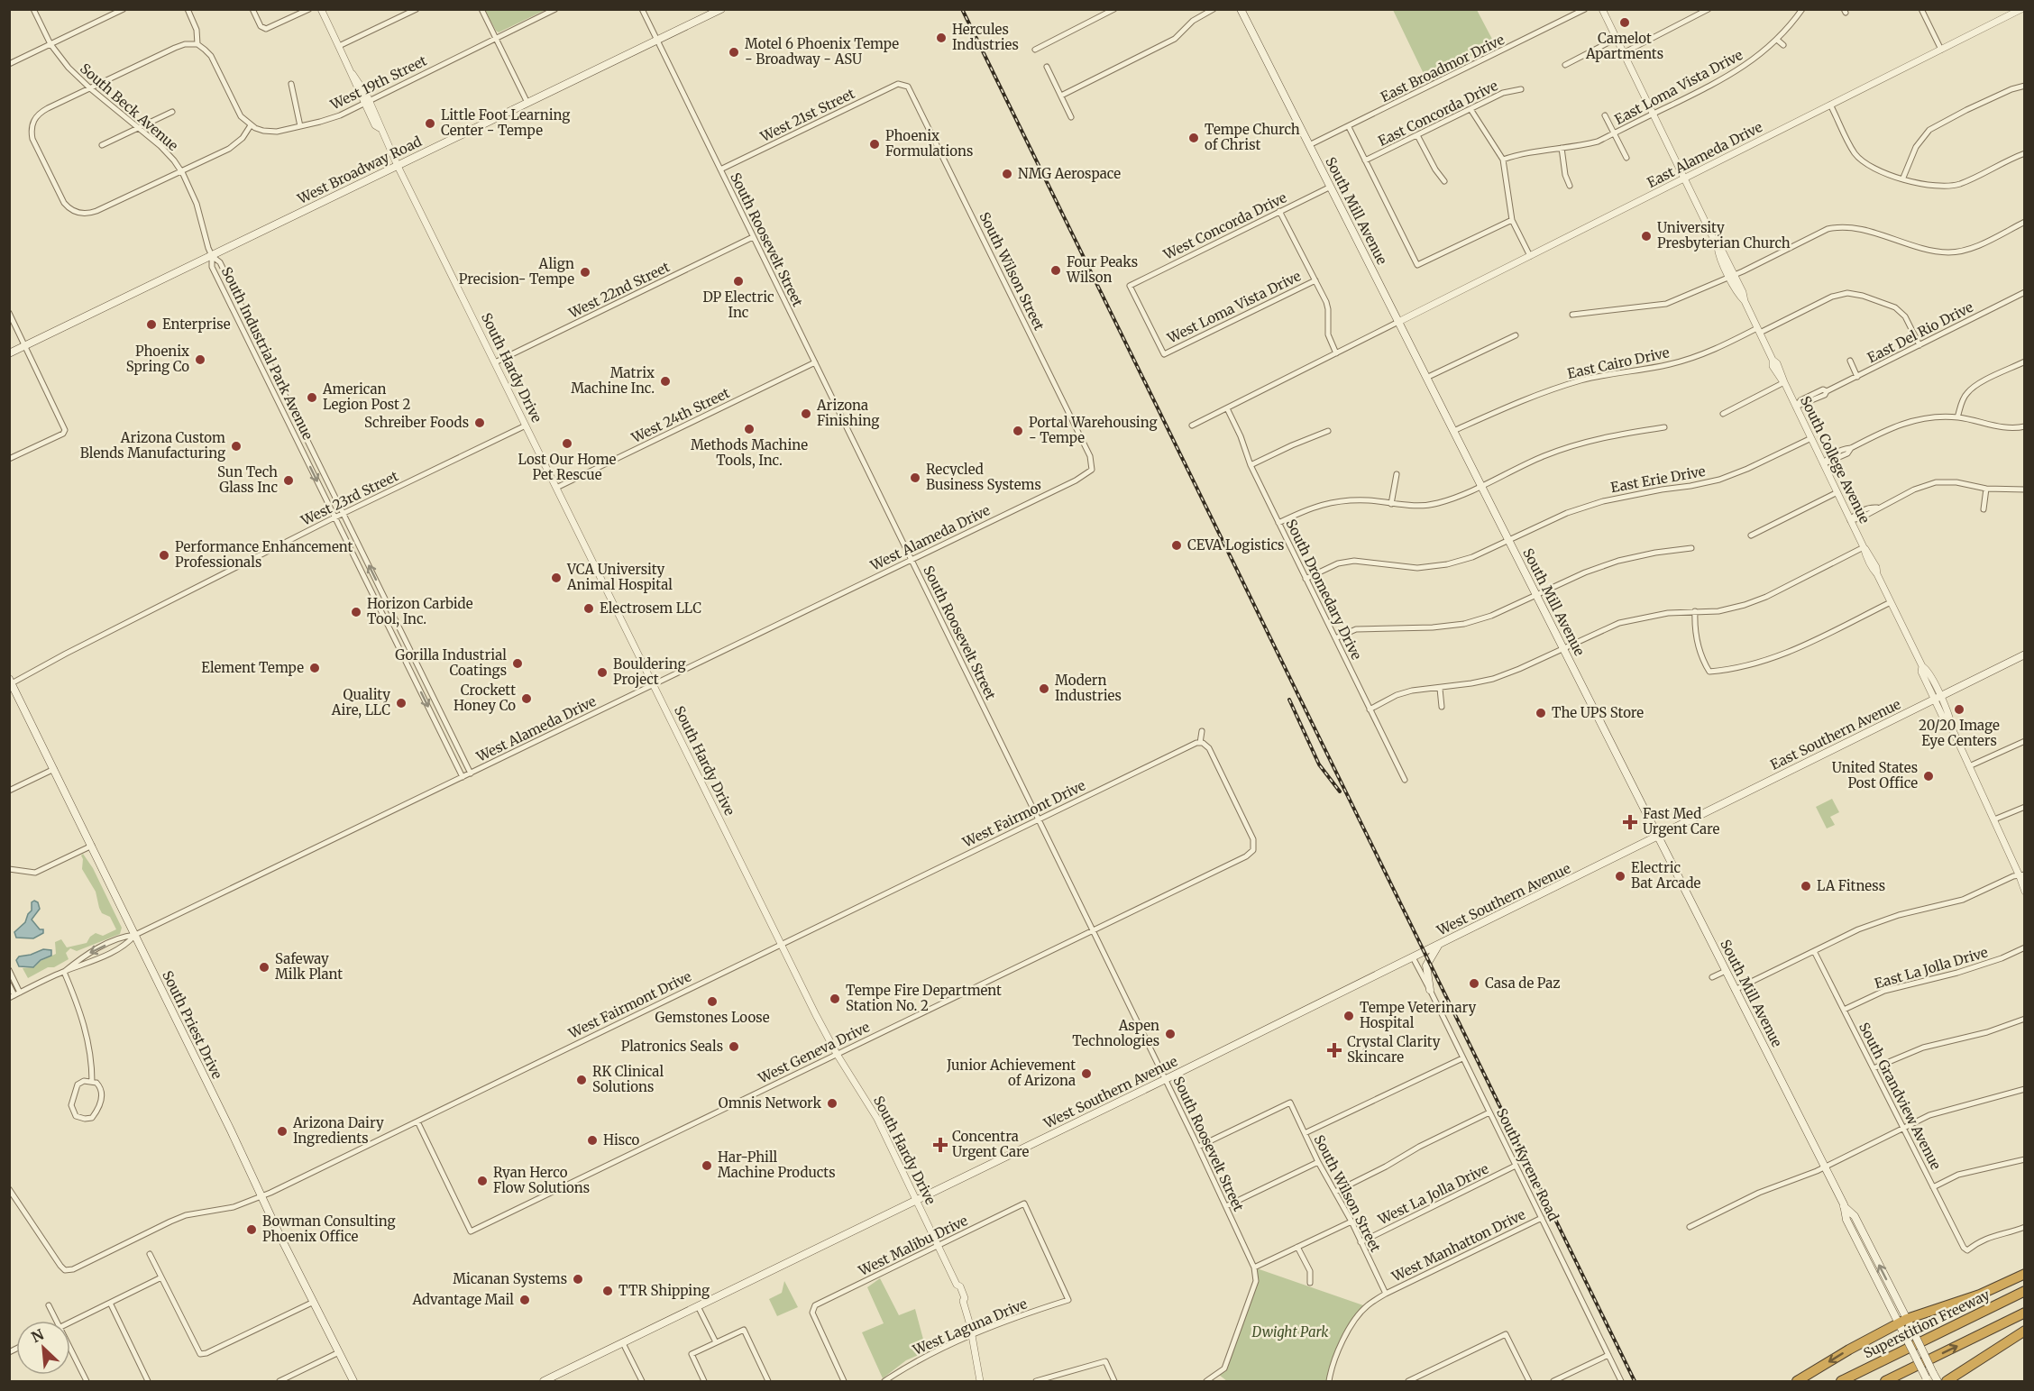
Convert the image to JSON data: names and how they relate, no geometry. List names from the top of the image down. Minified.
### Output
{"streets":{"highway":["Superstition Freeway"],"main road":["West Broadway Road","South Mill Avenue","East Southern Avenue","West Southern Avenue","South Priest Drive"],"street":["East Broadmor Drive","West 19th Street","East Loma Vista Drive","South Beck Avenue","East Concorda Drive","West 21st Street","East Alameda Drive","West Concorda Drive","South Roosevelt Street","South Wilson Street","West 22nd Street","West Loma Vista Drive","East Del Rio Drive","South Industrial Park Avenue","East Cairo Drive","South Hardy Drive","West 24th Street","South College Avenue","East Erie Drive","West 23rd Street","West Alameda Drive","South Dromedary Drive","West Fairmont Drive","East La Jolla Drive","West Geneva Drive","South Grandview Avenue","South Kyrene Road","West La Jolla Drive","West Malibu Drive","West Manhatton Drive","West Laguna Drive"]},"crossings":[["East Broadmor Drive","South Mill Avenue"],["West 19th Street","South Hardy Drive"],["East Loma Vista Drive","South College Avenue"],["South Beck Avenue","West Broadway Road"],["South Beck Avenue","South Industrial Park Avenue"],["West 21st Street","South Roosevelt Street"],["West 21st Street","South Wilson Street"],["East Alameda Drive","South Mill Avenue"],["East Alameda Drive","South College Avenue"],["West Broadway Road","South Roosevelt Street"],["West Broadway Road","South Industrial Park Avenue"],["West Broadway Road","South Hardy Drive"],["South Mill Avenue","West Concorda Drive"],["South Mill Avenue","East Cairo Drive"],["South Mill Avenue","East Erie Drive"],["South Mill Avenue","East Southern Avenue"],["South Mill Avenue","West Southern Avenue"],["West Concorda Drive","West Loma Vista Drive"],["South Roosevelt Street","South Wilson Street"],["South Roosevelt Street","West 22nd Street"],["South Roosevelt Street","West 24th Street"],["South Roosevelt Street","West Alameda Drive"],["South Roosevelt Street","West Fairmont Drive"],["South Roosevelt Street","West Southern Avenue"],["South Roosevelt Street","West Geneva Drive"],["South Wilson Street","West Alameda Drive"],["South Wilson Street","West La Jolla Drive"],["South Wilson Street","West Manhatton Drive"],["West 22nd Street","South Hardy Drive"],["East Del Rio Drive","East Cairo Drive"],["East Del Rio Drive","South College Avenue"],["South Industrial Park Avenue","West 23rd Street"],["South Industrial Park Avenue","West Alameda Drive"],["East Cairo Drive","South College Avenue"],["South Hardy Drive","West 24th Street"],["South Hardy Drive","West 23rd Street"],["South Hardy Drive","West Alameda Drive"],["South Hardy Drive","West Fairmont Drive"],["South Hardy Drive","West Southern Avenue"],["South Hardy Drive","West Geneva Drive"],["South Hardy Drive","West Malibu Drive"],["South Hardy Drive","West Laguna Drive"],["South College Avenue","East Erie Drive"],["South College Avenue","East Southern Avenue"],["East Erie Drive","South Dromedary Drive"],["West 23rd Street","South Priest Drive"],["West Alameda Drive","South Priest Drive"],["East Southern Avenue","West Southern Avenue"],["West Fairmont Drive","South Priest Drive"],["West Fairmont Drive","West Geneva Drive"],["West Southern Avenue","South Kyrene Road"],["East La Jolla Drive","South Grandview Avenue"],["South Kyrene Road","West La Jolla Drive"],["South Kyrene Road","West Manhatton Drive"],["West Malibu Drive","West Laguna Drive"]],"parks":["Dwight Park"],"places":{"other":["Camelot Apartments","Hercules Industries","Motel 6 Phoenix Tempe - Broadway - ASU","Little Foot Learning Center - Tempe","Tempe Church of Christ","Phoenix Formulations","NMG Aerospace","University Presbyterian Church","Four Peaks Wilson","Align Precision- Tempe","DP Electric Inc","Enterprise","Phoenix Spring Co","Matrix Machine Inc.","American Legion Post 2","Arizona Finishing","Schreiber Foods","Methods Machine Tools, Inc.","Portal Warehousing - Tempe","Lost Our Home Pet Rescue","Arizona Custom Blends Manufacturing","Recycled Business Systems","Sun Tech Glass Inc","CEVA Logistics","Performance Enhancement Professionals","VCA University Animal Hospital","Electrosem LLC","Horizon Carbide Tool, Inc.","Gorilla Industrial Coatings","Element Tempe","Bouldering Project","Modern Industries","Crockett Honey Co","Quality Aire, LLC","20/20 Image Eye Centers","The UPS Store","United States Post Office","Electric Bat Arcade","LA Fitness","Safeway Milk Plant","Casa de Paz","Tempe Fire Department Station No. 2","Gemstones Loose","Tempe Veterinary Hospital","Aspen Technologies","Platronics Seals","Junior Achievement of Arizona","RK Clinical Solutions","Omnis Network","Arizona Dairy Ingredients","Hisco","Har-Phill Machine Products","Ryan Herco Flow Solutions","Bowman Consulting Phoenix Office","Micanan Systems","TTR Shipping","Advantage Mail"],"health":["Fast Med Urgent Care","Crystal Clarity Skincare","Concentra Urgent Care"]},"north":"top left"}
